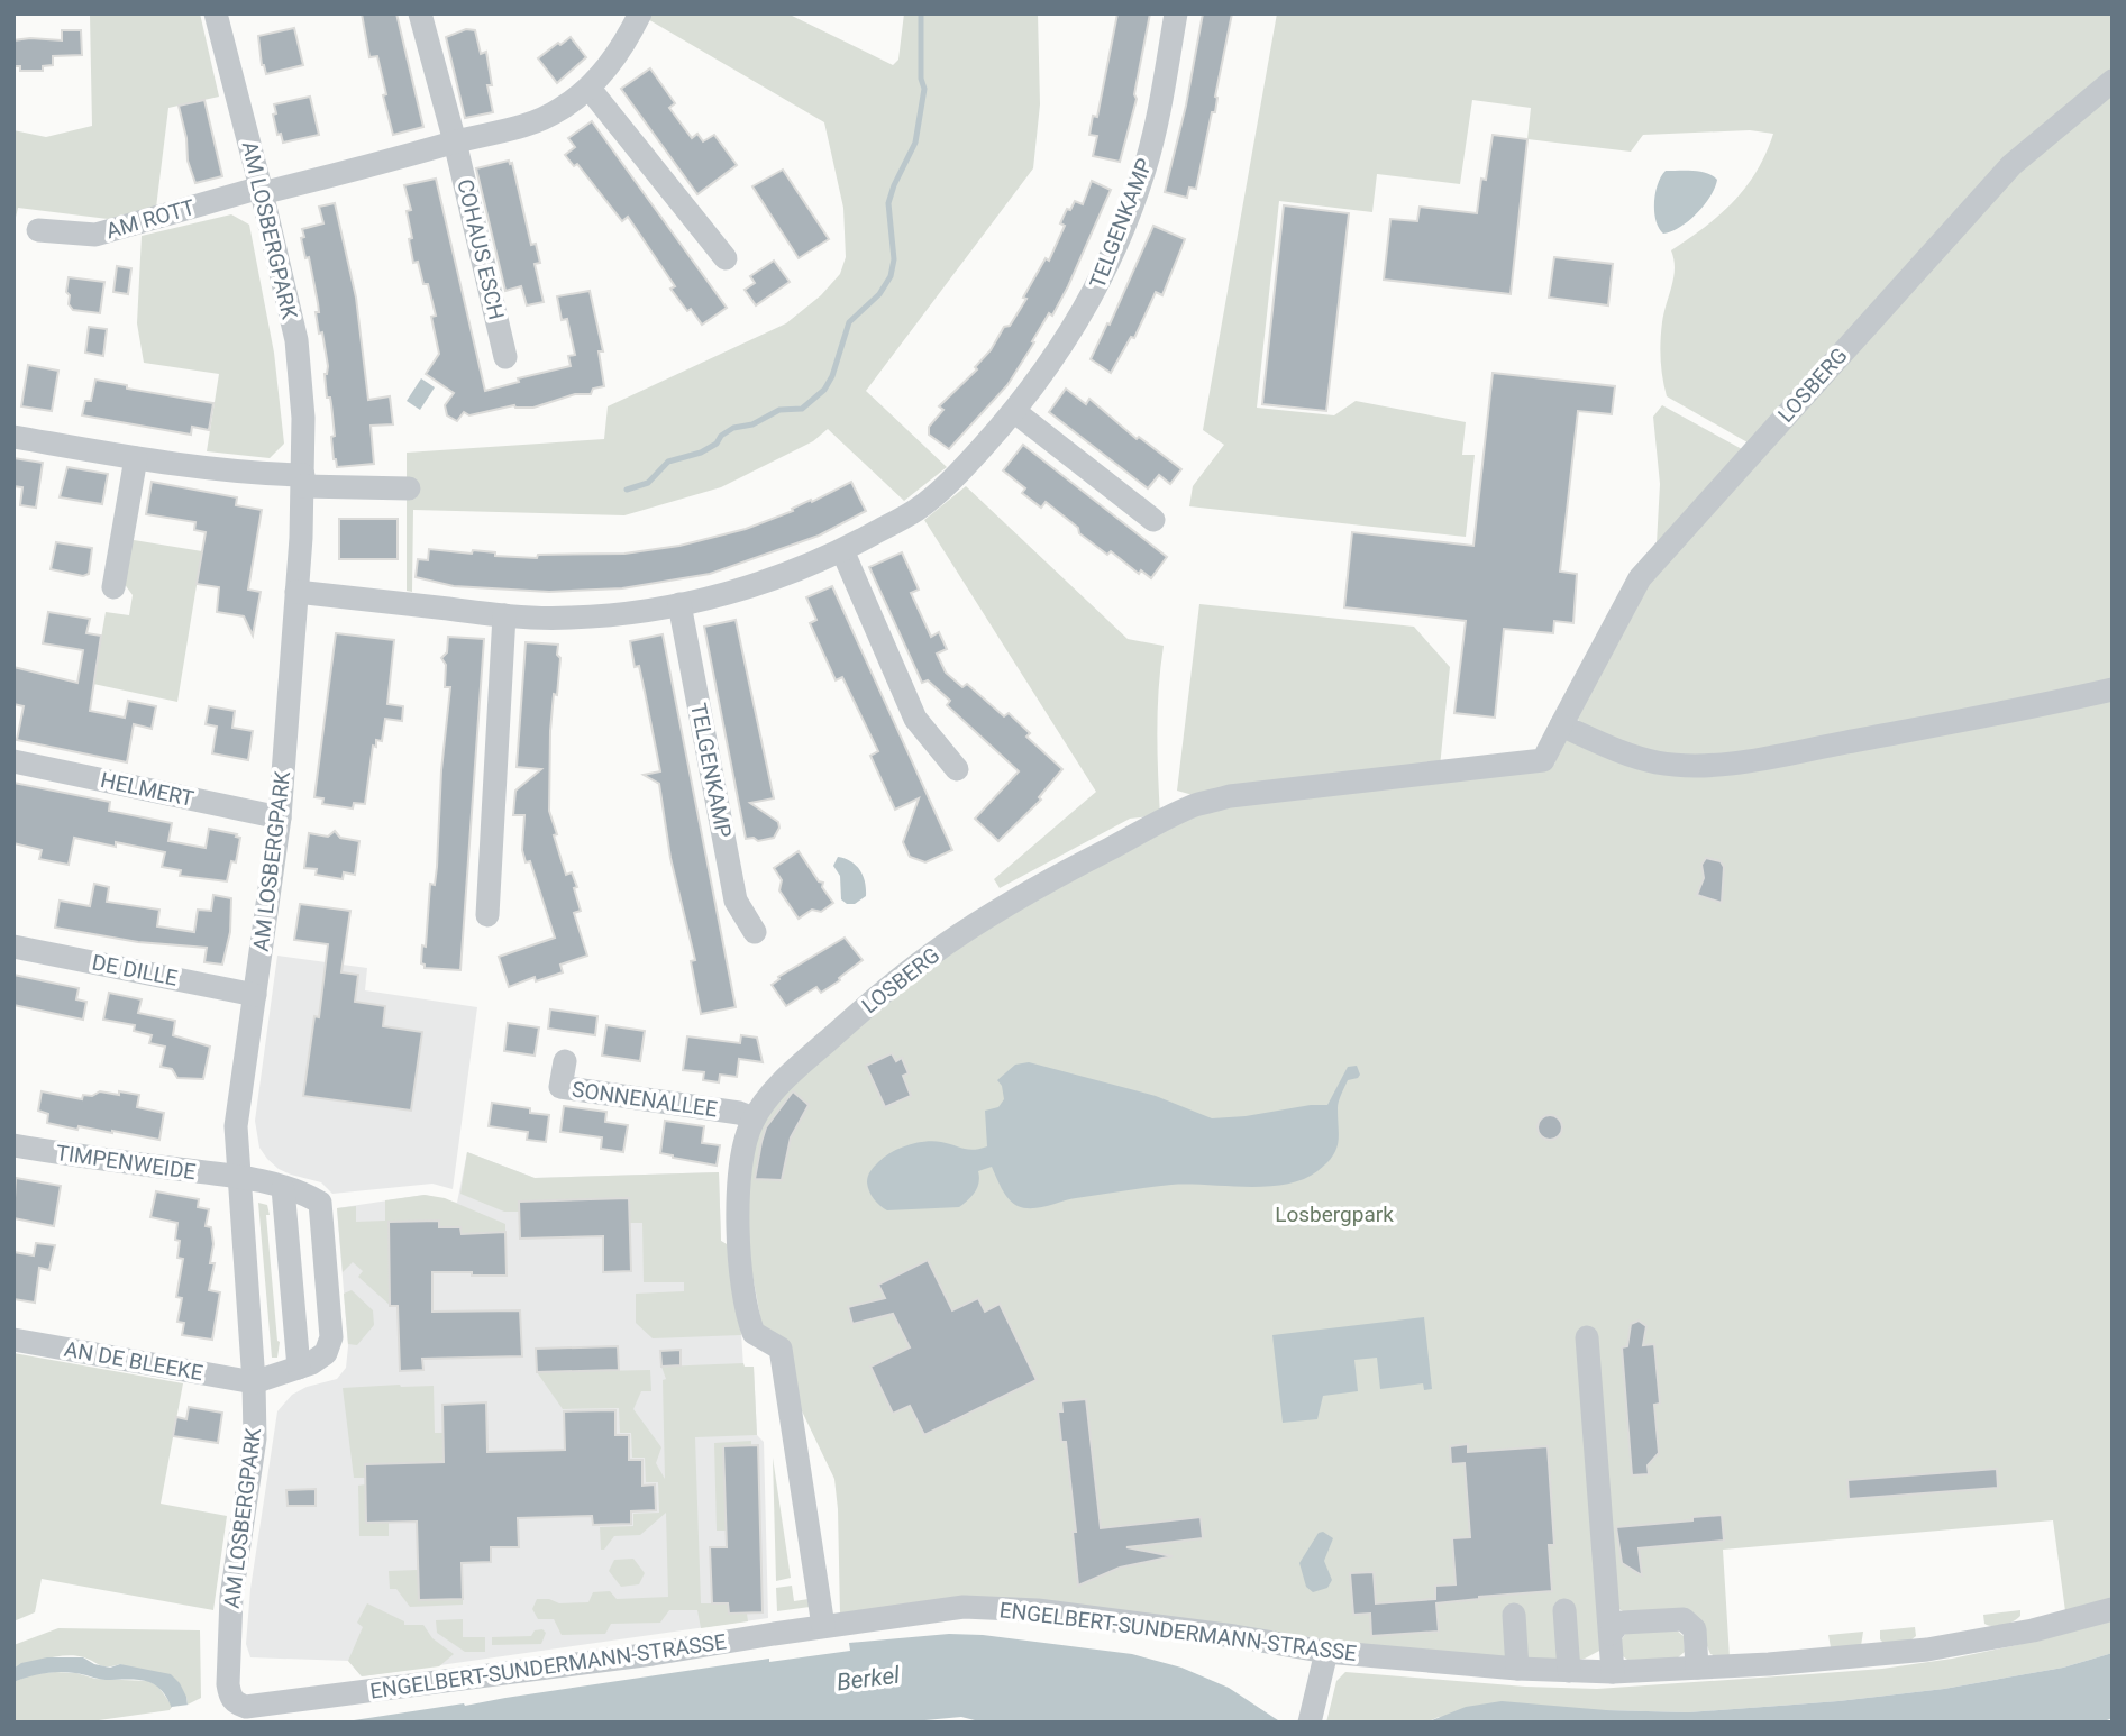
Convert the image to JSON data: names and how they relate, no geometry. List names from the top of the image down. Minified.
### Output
{"streets":{"street":["AM ROTT","TELGENKAMP","AM LOSBERGPARK","COHAUS ESCH","LOSBERG","HELMERT","DE DILLE","SONNENALLEE","TIMPENWEIDE","AN DE BLEEKE","ENGELBERT-SUNDERMANN-STRASSE"]},"crossings":[["AM ROTT","AM LOSBERGPARK"],["TELGENKAMP","AM LOSBERGPARK"],["AM LOSBERGPARK","HELMERT"],["AM LOSBERGPARK","DE DILLE"],["AM LOSBERGPARK","TIMPENWEIDE"],["AM LOSBERGPARK","AN DE BLEEKE"],["AM LOSBERGPARK","ENGELBERT-SUNDERMANN-STRASSE"],["LOSBERG","SONNENALLEE"],["LOSBERG","ENGELBERT-SUNDERMANN-STRASSE"]],"water":["Berkel"],"parks":["Losbergpark"]}
